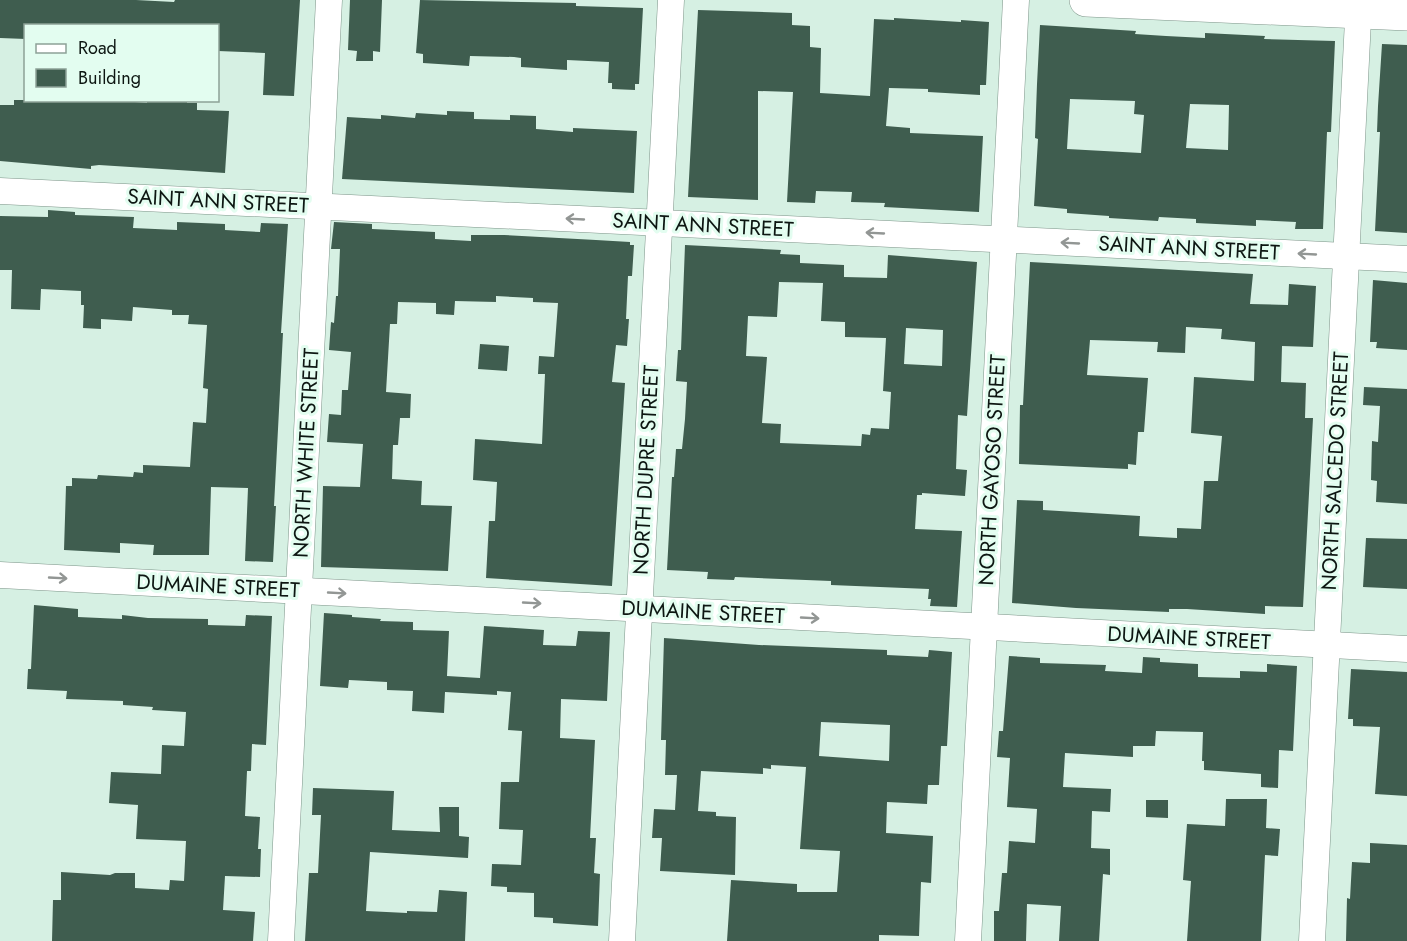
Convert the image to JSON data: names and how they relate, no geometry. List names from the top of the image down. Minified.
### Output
{"streets":{"street":["SAINT ANN STREET","NORTH WHITE STREET","NORTH DUPRE STREET","NORTH GAYOSO STREET","NORTH SALCEDO STREET","DUMAINE STREET"]},"crossings":[["SAINT ANN STREET","NORTH WHITE STREET"],["SAINT ANN STREET","NORTH DUPRE STREET"],["SAINT ANN STREET","NORTH GAYOSO STREET"],["SAINT ANN STREET","NORTH SALCEDO STREET"],["NORTH WHITE STREET","DUMAINE STREET"],["NORTH DUPRE STREET","DUMAINE STREET"],["NORTH GAYOSO STREET","DUMAINE STREET"],["NORTH SALCEDO STREET","DUMAINE STREET"]],"one_way":["SAINT ANN STREET","DUMAINE STREET"],"legend":["Road","Building"]}
